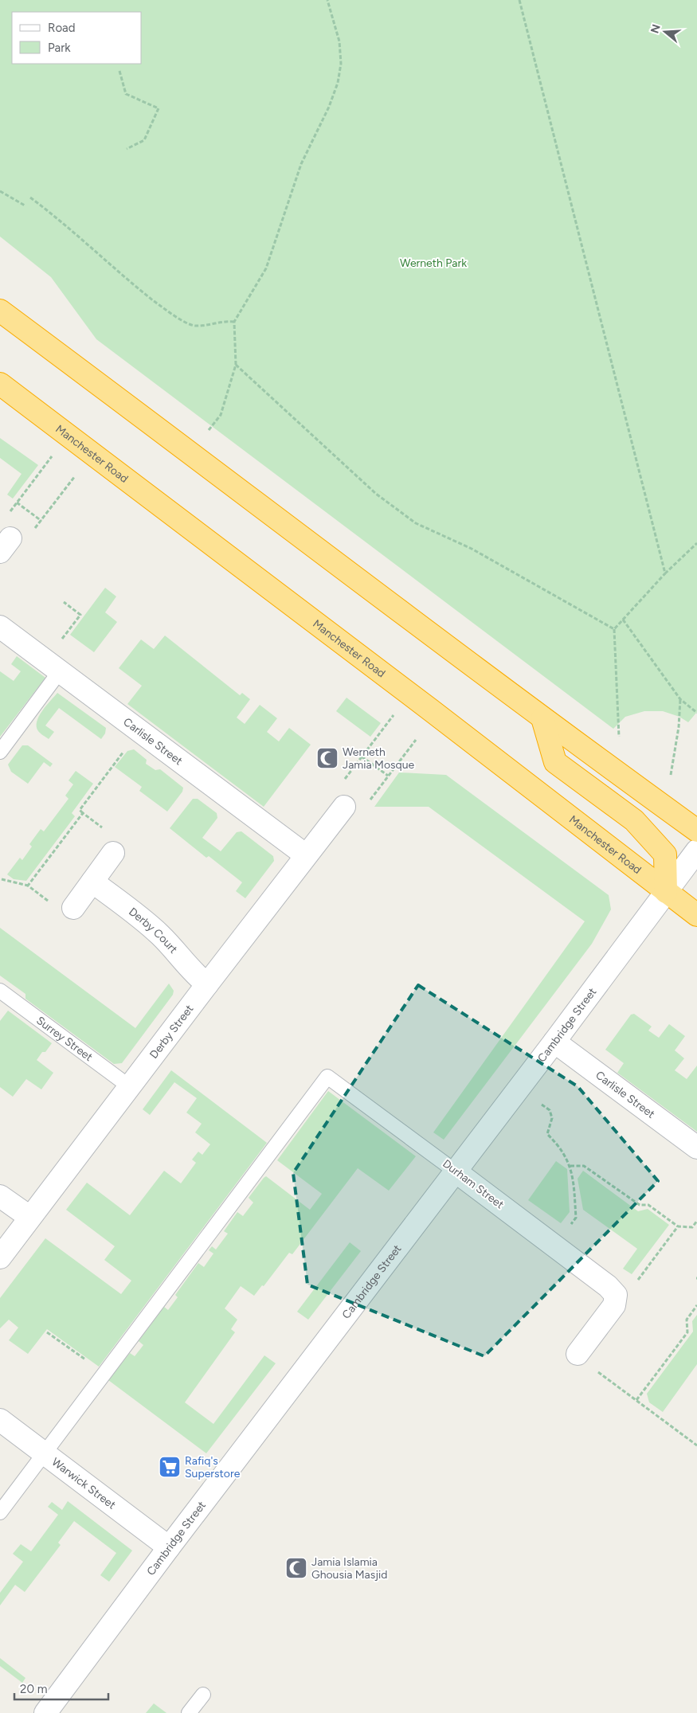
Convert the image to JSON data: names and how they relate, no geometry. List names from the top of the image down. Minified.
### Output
{"streets":{"highway":["Manchester Road"],"street":["Carlisle Street","Derby Court","Cambridge Street","Derby Street","Durham Street","Warwick Street"],"lane":["Surrey Street"]},"crossings":[["Manchester Road","Cambridge Street"],["Carlisle Street","Cambridge Street"],["Carlisle Street","Derby Street"],["Derby Court","Derby Street"],["Cambridge Street","Durham Street"],["Cambridge Street","Warwick Street"],["Derby Street","Surrey Street"]],"parks":["Werneth Park"],"places":{"mosque":["Werneth Jamia Mosque","Jamia Islamia Ghousia Masjid"],"supermarket":["Rafiq's Superstore"]},"legend":["Road","Park"],"scale_bar":"20 m","north":"left"}
